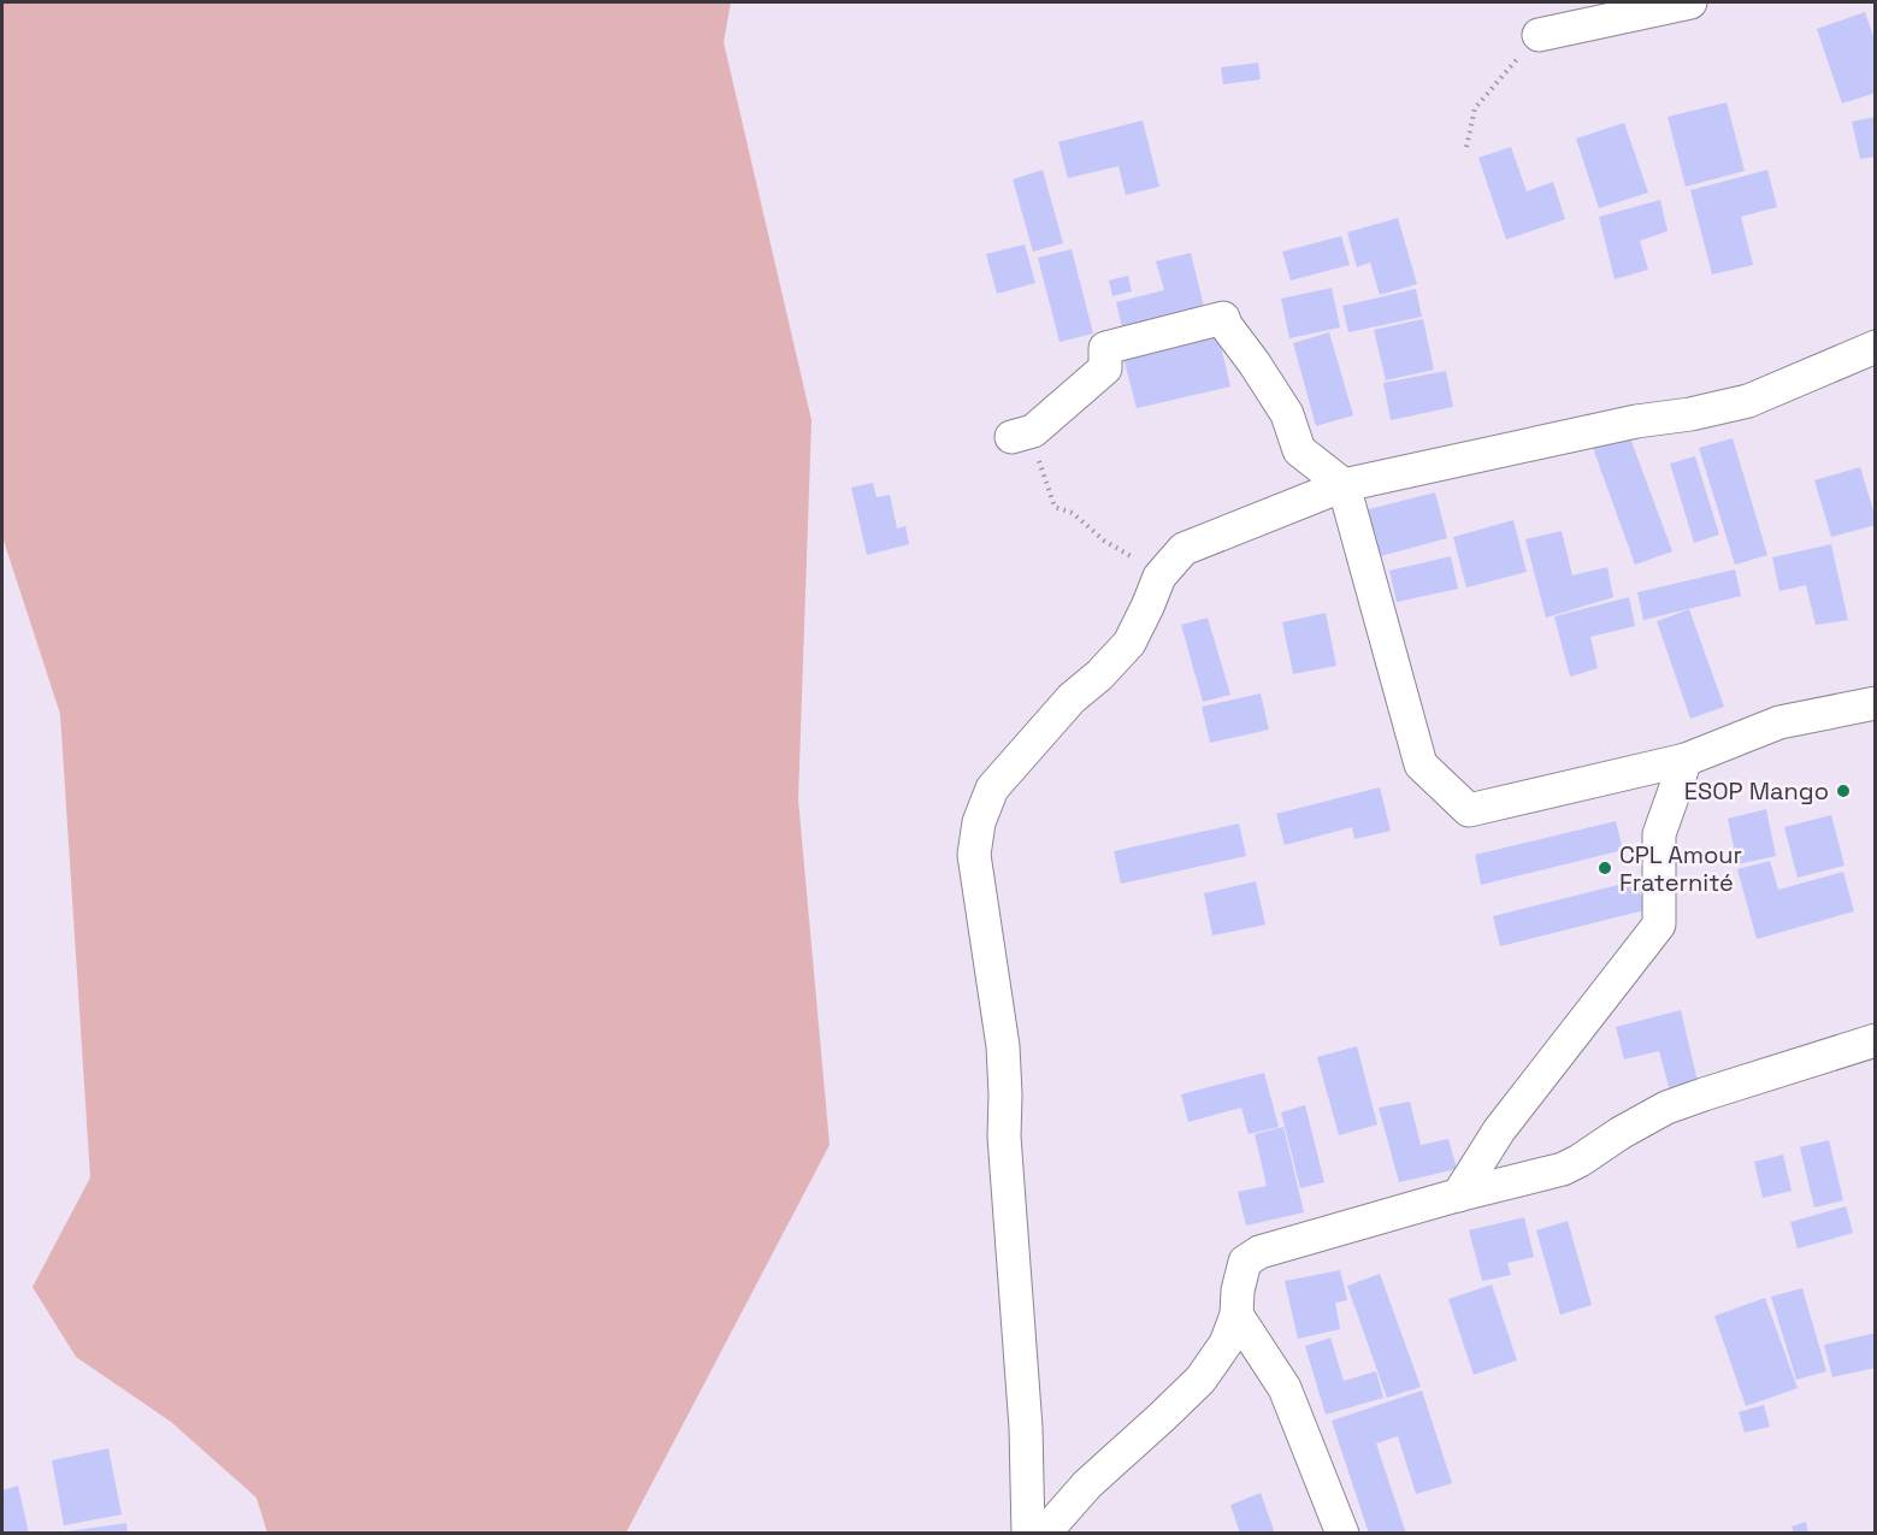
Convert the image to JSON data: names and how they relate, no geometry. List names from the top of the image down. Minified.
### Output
{"places":["ESOP Mango","CPL Amour Fraternité"]}
